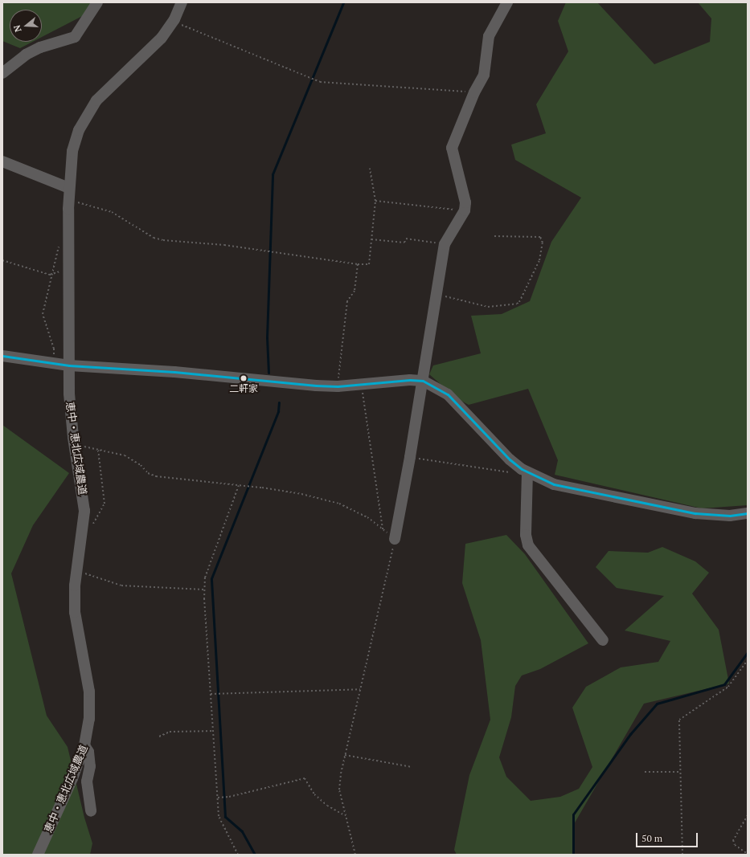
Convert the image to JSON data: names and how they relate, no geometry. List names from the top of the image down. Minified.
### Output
{"streets":{"street":["恵中・恵北広域農道"]},"places":["二軒家"],"scale_bar":"50 m","north":"left"}
